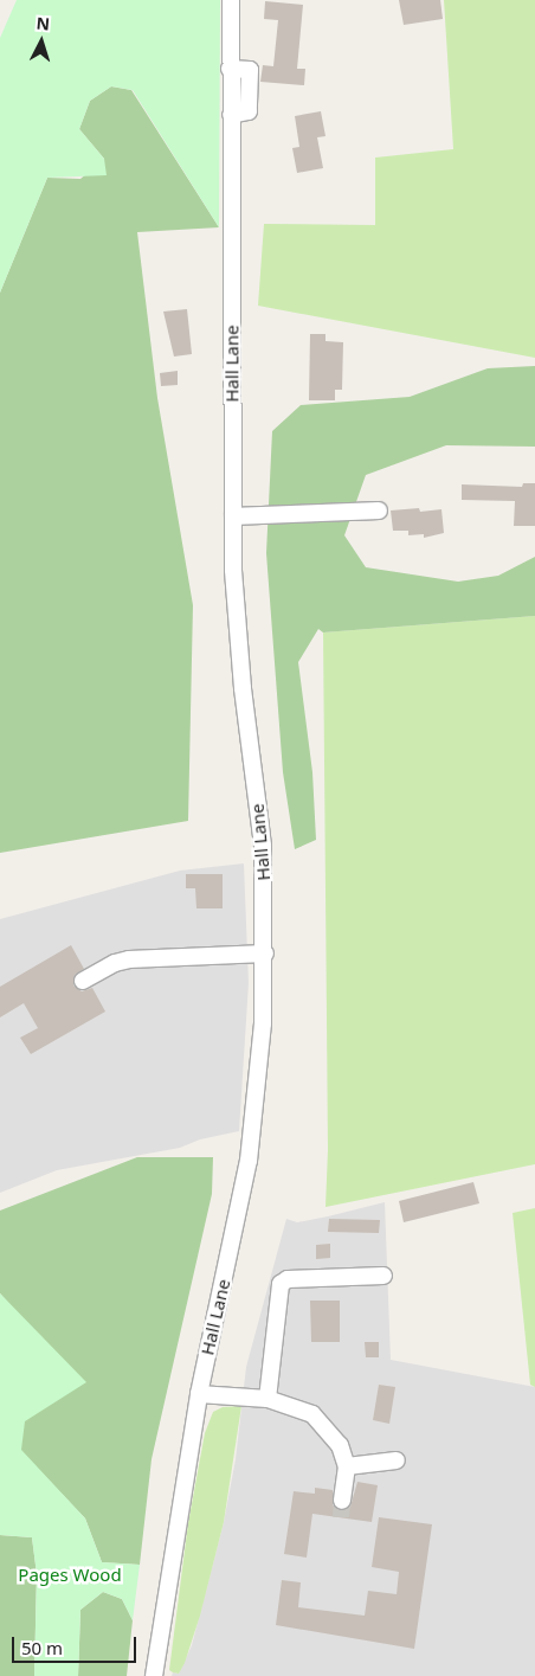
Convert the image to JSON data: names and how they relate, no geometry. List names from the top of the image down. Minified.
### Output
{"streets":{"street":["Hall Lane"]},"parks":["Pages Wood"],"scale_bar":"50 m","north":"top"}
